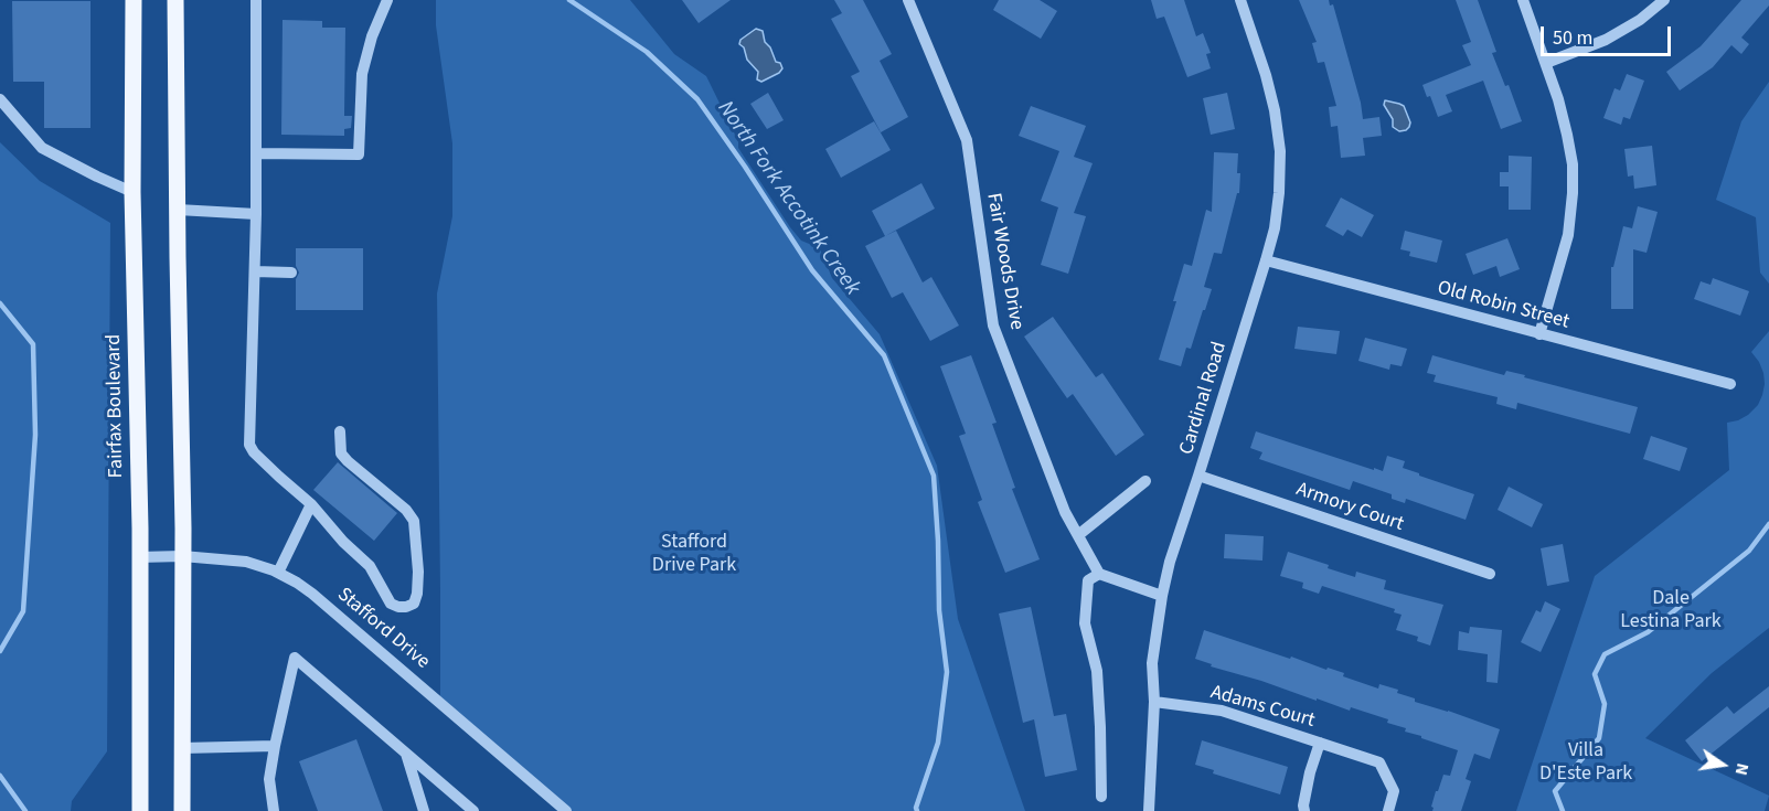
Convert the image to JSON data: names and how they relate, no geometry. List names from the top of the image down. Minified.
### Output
{"streets":{"main road":["Fairfax Boulevard"],"street":["Fair Woods Drive","Old Robin Street","Cardinal Road","Armory Court","Stafford Drive","Adams Court"]},"crossings":[["Old Robin Street","Cardinal Road"],["Cardinal Road","Armory Court"],["Cardinal Road","Adams Court"],["Fairfax Boulevard","Stafford Drive"]],"water":["North Fork Accotink Creek"],"parks":["Stafford Drive Park","Dale Lestina Park","Villa D'Este Park"],"scale_bar":"50 m","north":"right"}
